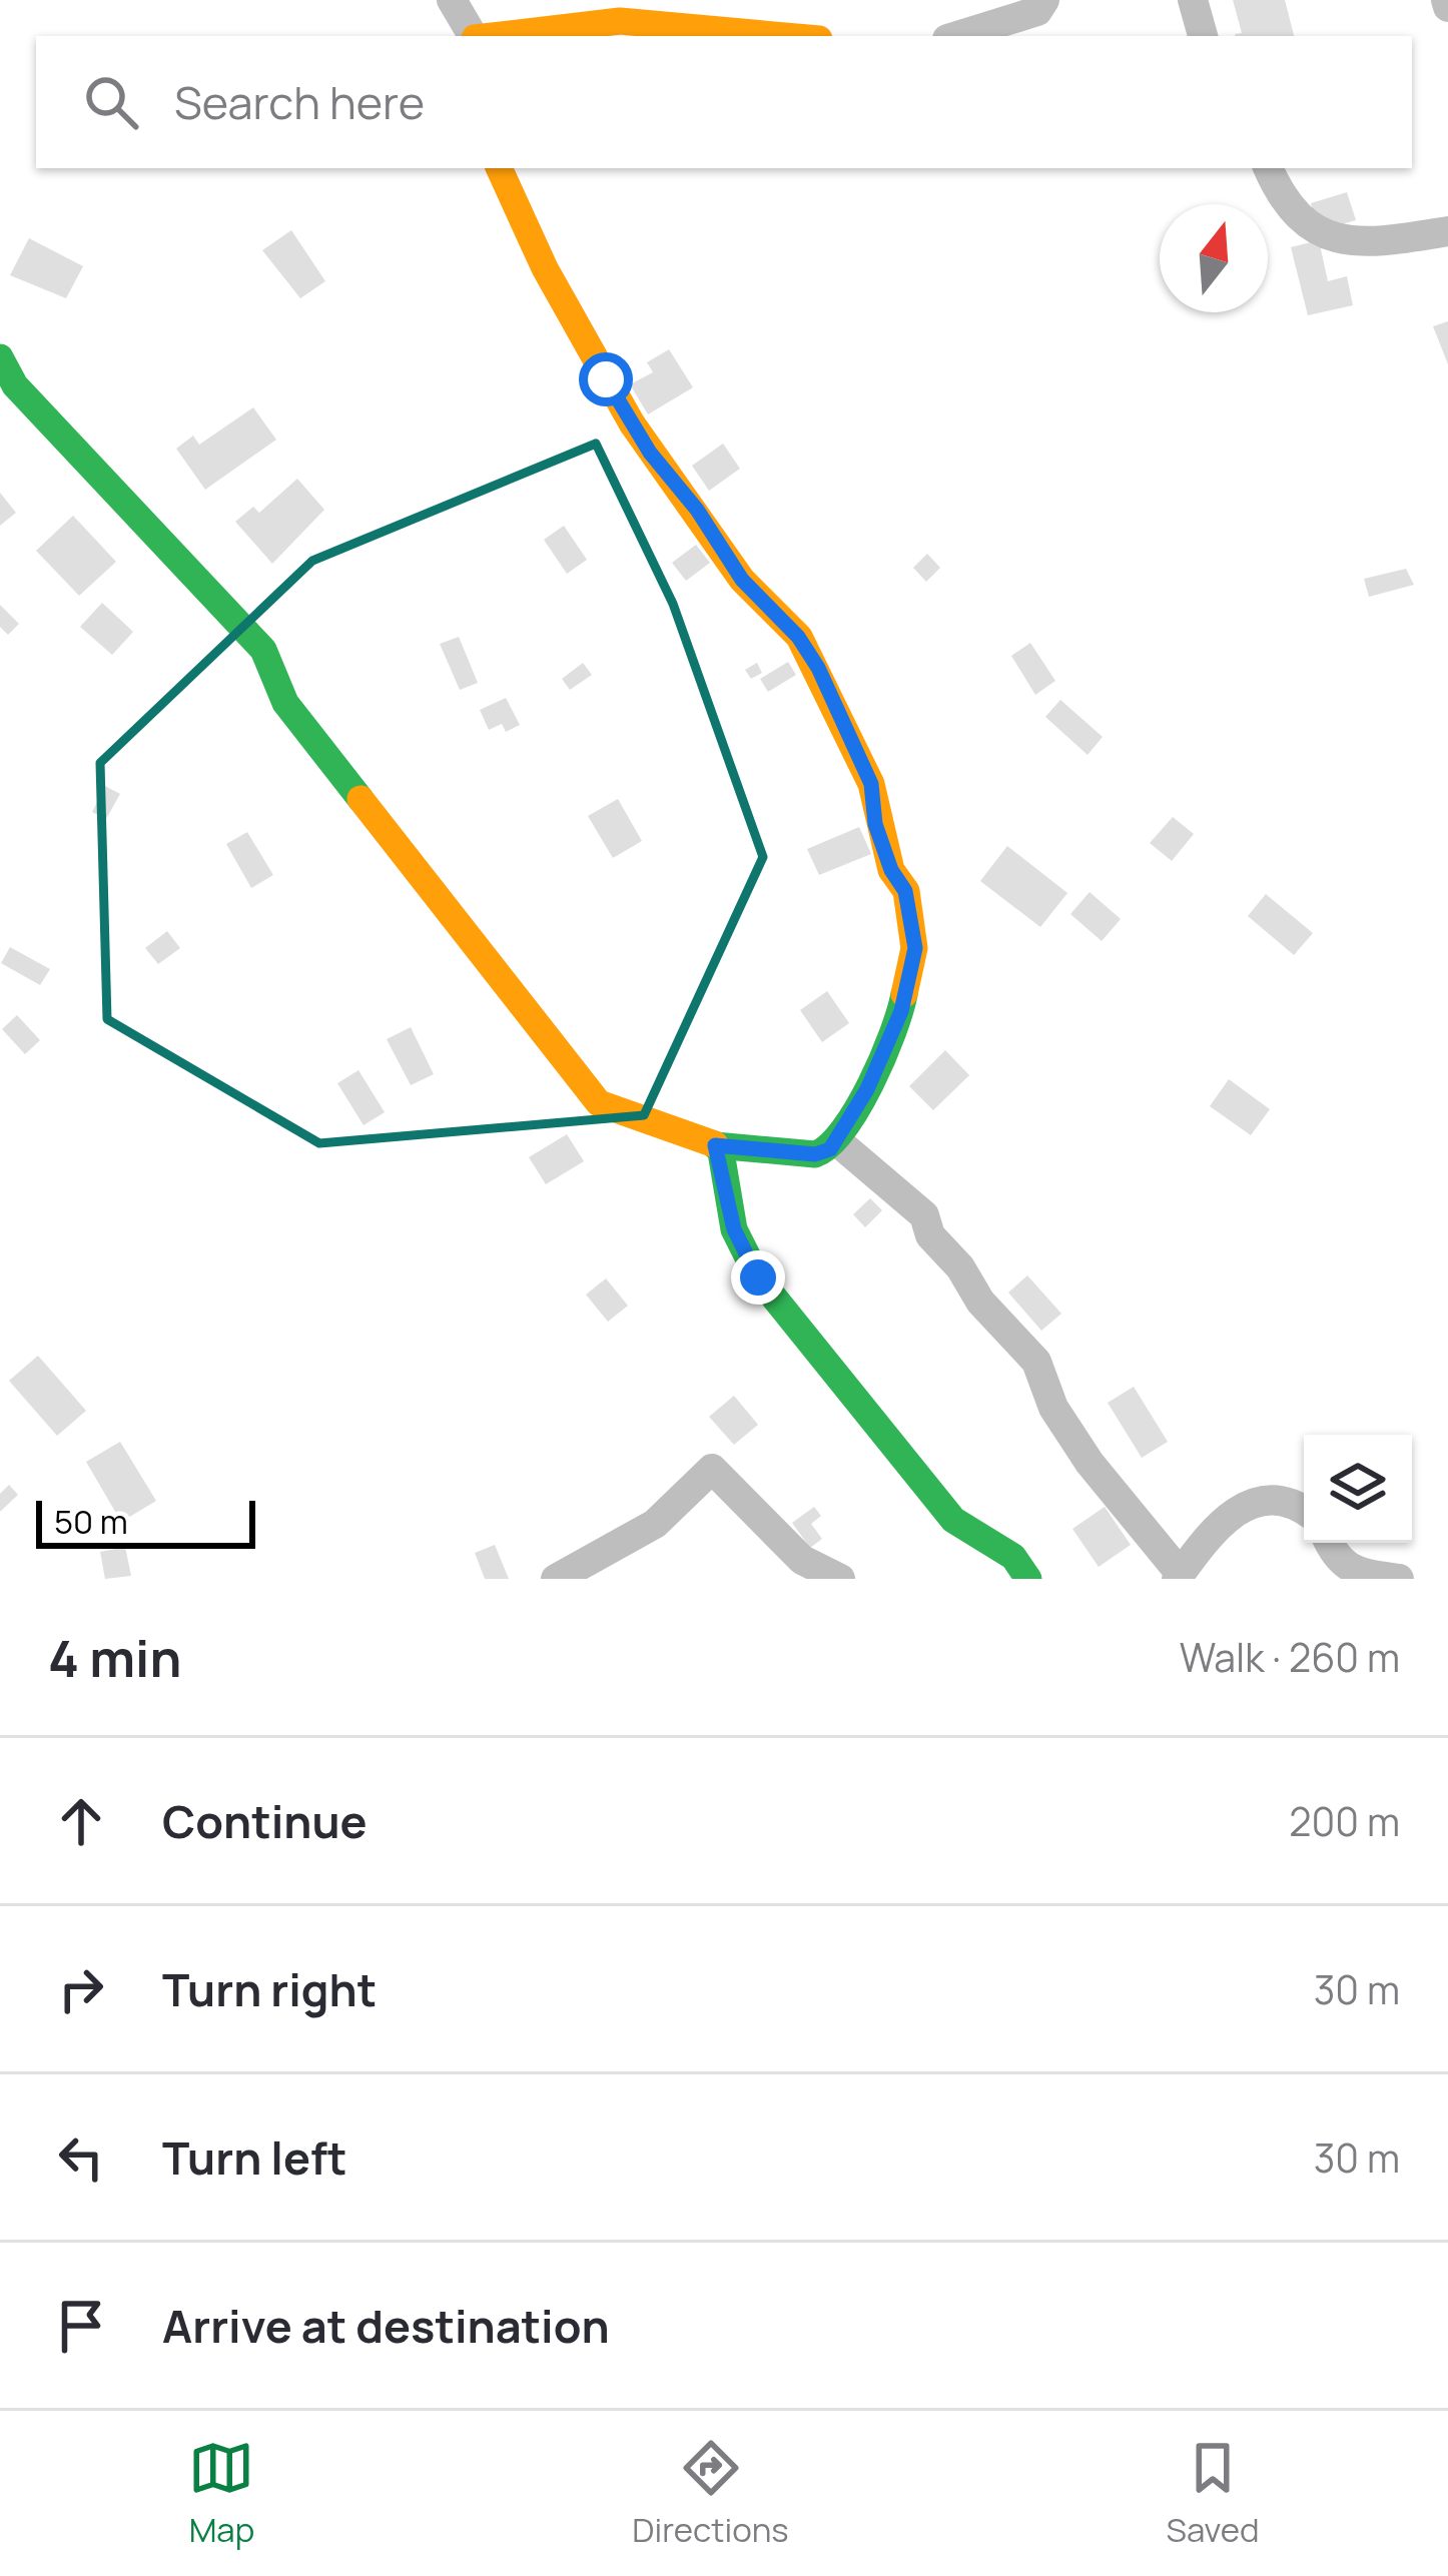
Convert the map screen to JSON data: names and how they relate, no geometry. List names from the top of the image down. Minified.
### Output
{"scale_bar":"50 m","north":"top","page":{"search":"Search here","scale":"50 m","heading":["4 min","Walk · 260 m"],"list":[["Continue","200 m"],["Turn right","30 m"],["Turn left","30 m"],"Arrive at destination"],"nav":["Map","Directions","Saved"]}}
